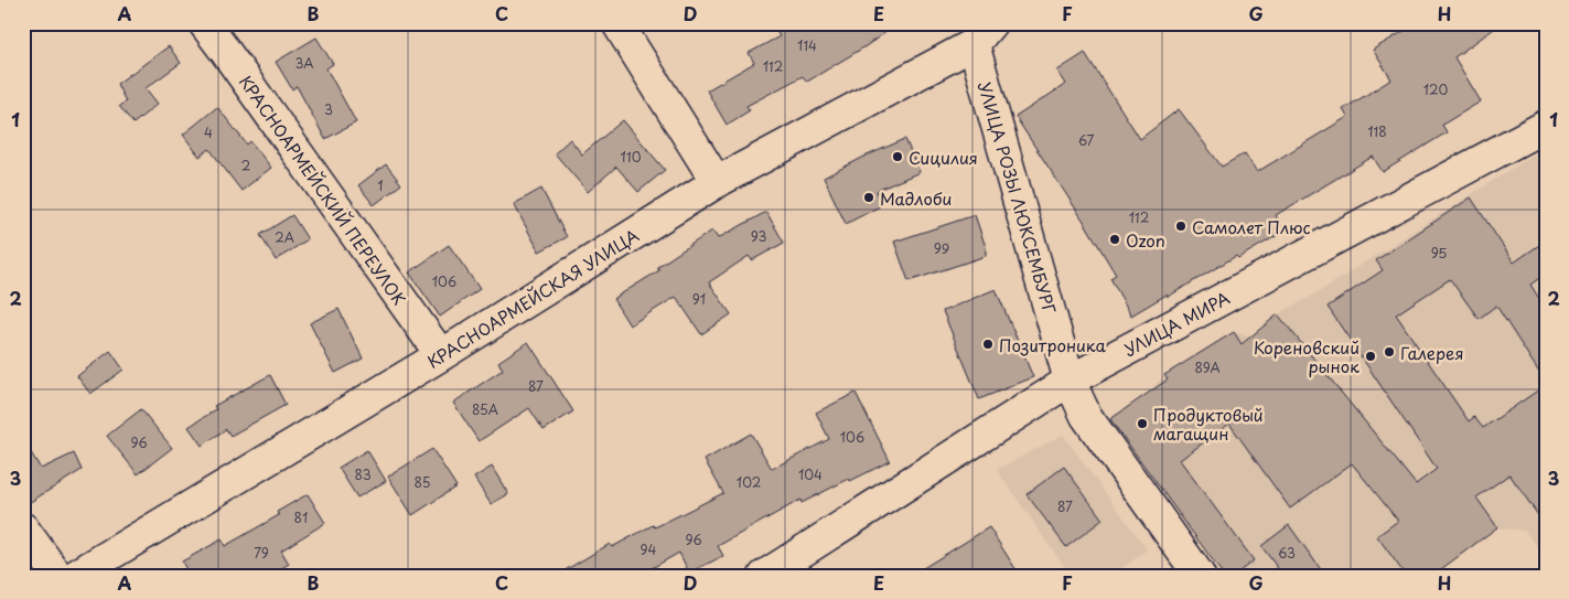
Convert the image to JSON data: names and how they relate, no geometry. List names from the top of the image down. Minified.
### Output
{"streets":{"street":["КРАСНОАРМЕЙСКИЙ ПЕРЕУЛОК","УЛИЦА РОЗЫ ЛЮКСЕМБУРГ","КРАСНОАРМЕЙСКАЯ УЛИЦА","УЛИЦА МИРА"]},"crossings":[["КРАСНОАРМЕЙСКИЙ ПЕРЕУЛОК","КРАСНОАРМЕЙСКАЯ УЛИЦА"],["УЛИЦА РОЗЫ ЛЮКСЕМБУРГ","КРАСНОАРМЕЙСКАЯ УЛИЦА"],["УЛИЦА РОЗЫ ЛЮКСЕМБУРГ","УЛИЦА МИРА"]],"places":["Сицилия","Мадлоби","Самолет Плюс","Ozon","Позитроника","Галерея","Кореновский рынок","Продуктовый магащин"],"house_numbers":["114","3А","112","120","3","118","4","67","110","2","1","112","93","2А","99","95","106","91","89А","87","85А","106","96","83","104","85","102","87","81","96","94","79","63"],"grid":{"columns":["A","B","C","D","E","F","G","H"],"rows":["1","2","3"]}}
